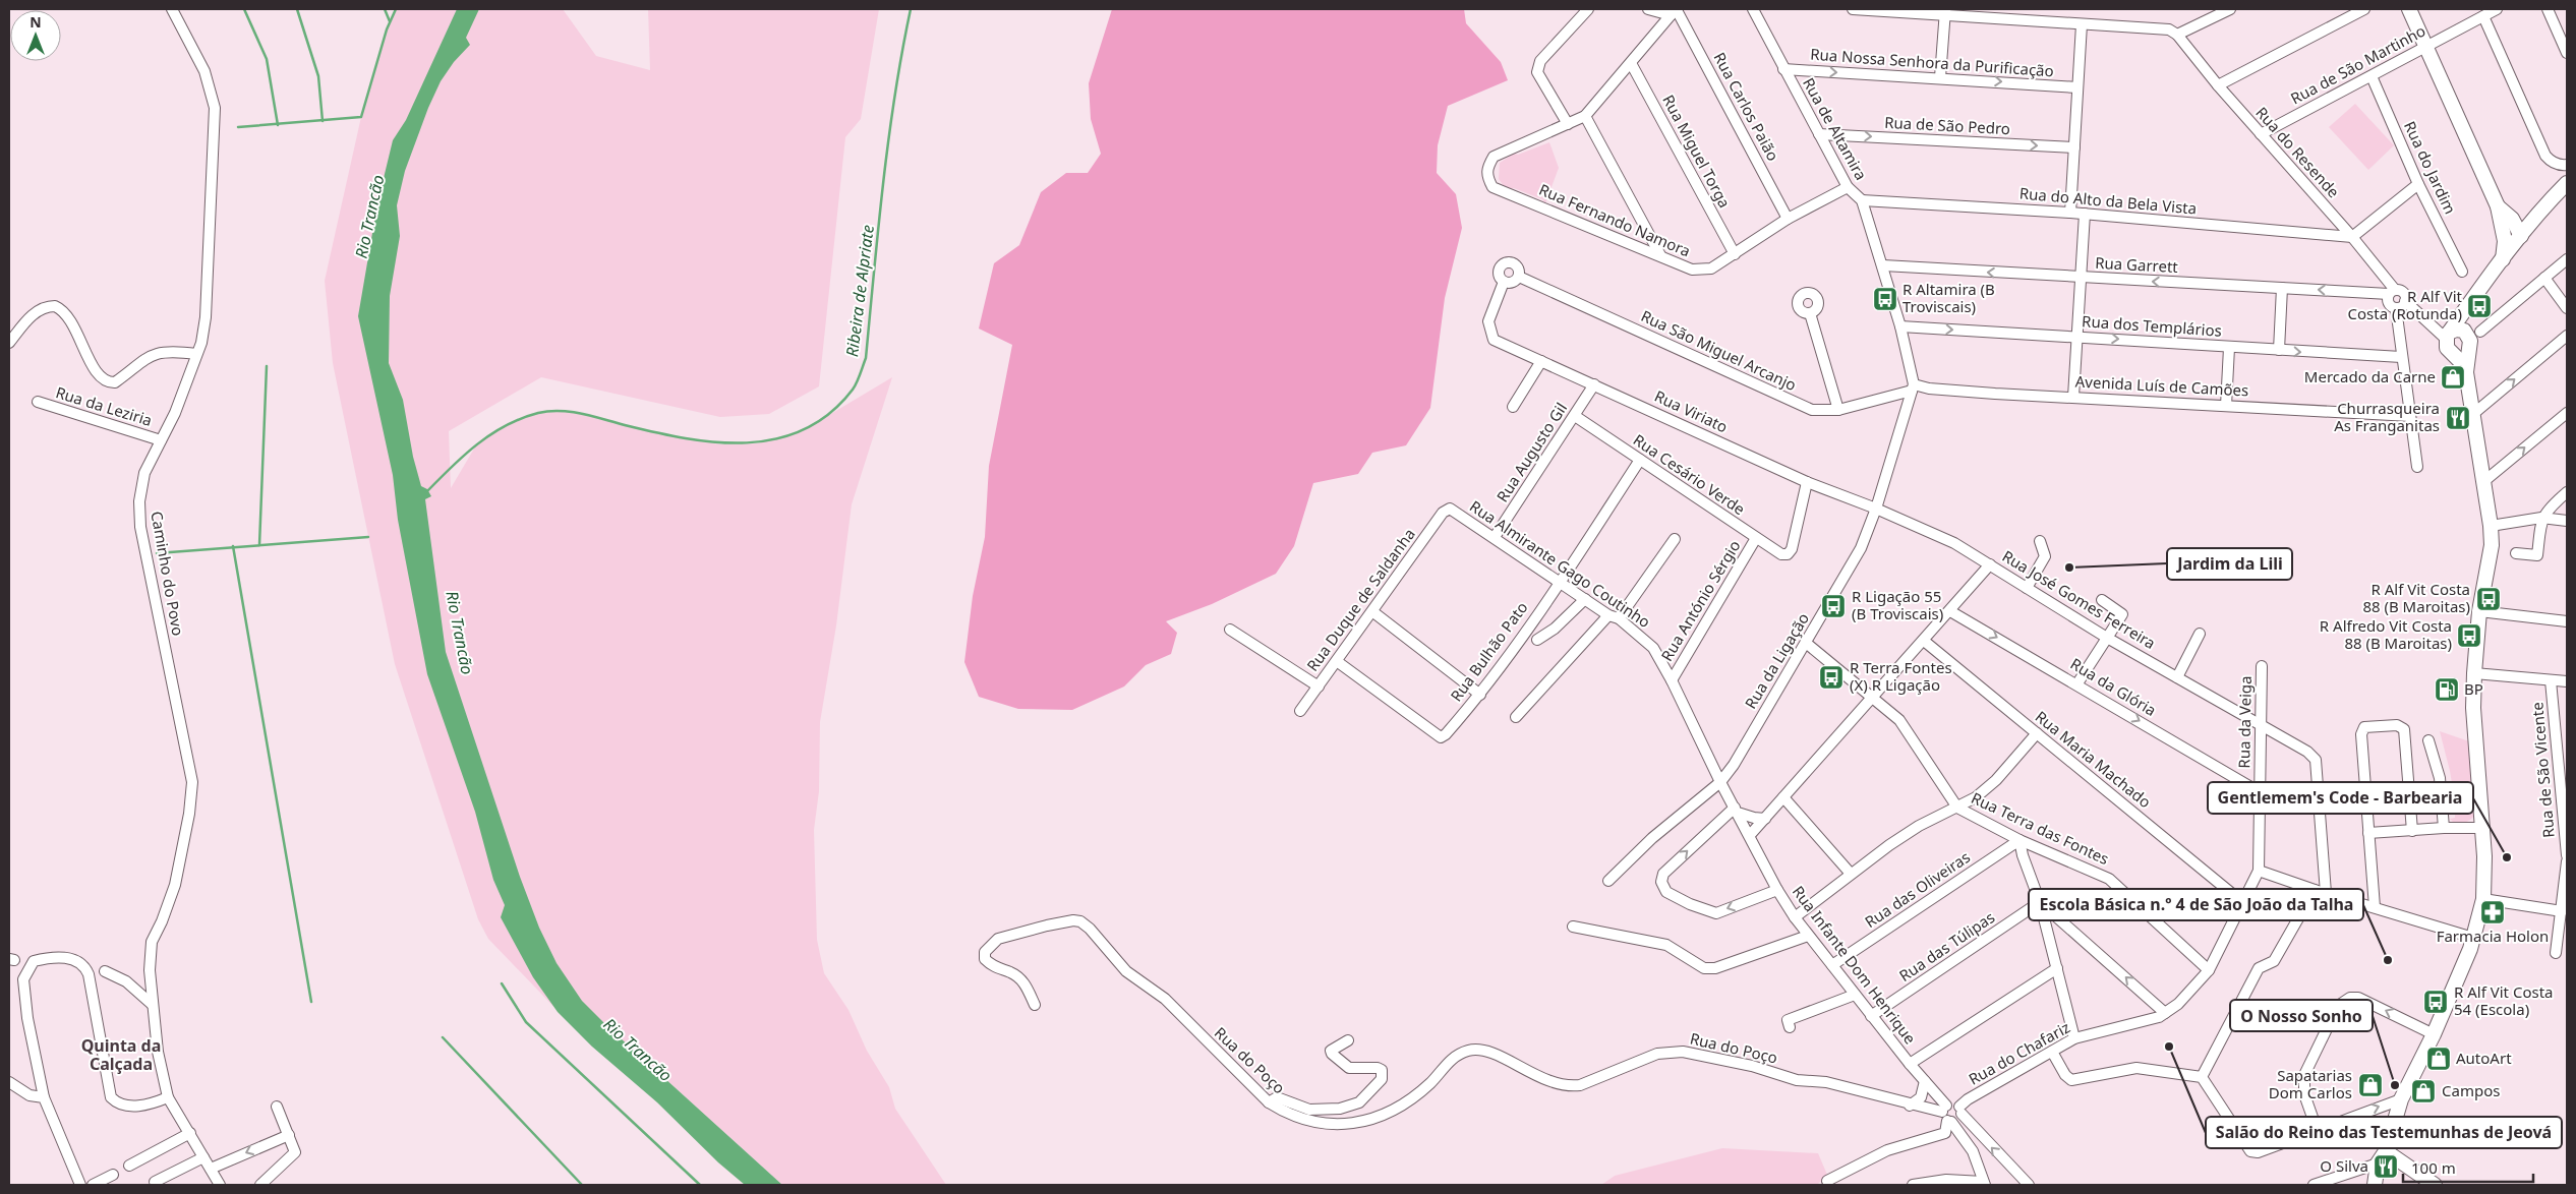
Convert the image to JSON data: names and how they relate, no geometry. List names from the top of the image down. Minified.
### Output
{"streets":{"street":["Rua Nossa Senhora da Purificação","Rua de São Martinho","Rua Carlos Paião","Rua de São Pedro","Rua de Altamira","Rua Miguel Torga","Rua do Resende","Rua do Jardim","Rua do Alto da Bela Vista","Rua Fernando Namora","Rua Garrett","Rua dos Templários","Rua São Miguel Arcanjo","Avenida Luís de Camões","Rua da Leziria","Rua Viriato","Rua Augusto Gil","Rua Cesário Verde","Rua Almirante Gago Coutinho","Caminho do Povo","Rua Duque de Saldanha","Rua José Gomes Ferreira","Rua António Sérgio","Rua Bulhão Pato","Rua da Ligação","Rua da Glória","Rua da Veiga","Rua Maria Machado","Rua de São Vicente","Rua Terra das Fontes","Rua das Oliveiras","Rua das Túlipas","Rua Infante Dom Henrique","Rua do Poço","Rua do Chafariz"]},"crossings":[["Rua Nossa Senhora da Purificação","Rua de Altamira"],["Rua de São Martinho","Rua do Resende"],["Rua de São Martinho","Rua do Jardim"],["Rua Carlos Paião","Rua Fernando Namora"],["Rua de São Pedro","Rua de Altamira"],["Rua de Altamira","Rua do Alto da Bela Vista"],["Rua de Altamira","Rua Fernando Namora"],["Rua de Altamira","Rua Garrett"],["Rua de Altamira","Rua dos Templários"],["Rua de Altamira","Rua São Miguel Arcanjo"],["Rua de Altamira","Avenida Luís de Camões"],["Rua de Altamira","Rua da Ligação"],["Rua Miguel Torga","Rua Fernando Namora"],["Rua do Resende","Rua do Alto da Bela Vista"],["Rua do Resende","Rua Garrett"],["Rua São Miguel Arcanjo","Avenida Luís de Camões"],["Rua São Miguel Arcanjo","Rua Viriato"],["Rua São Miguel Arcanjo","Rua da Ligação"],["Avenida Luís de Camões","Rua da Ligação"],["Rua da Leziria","Caminho do Povo"],["Rua Viriato","Rua Augusto Gil"],["Rua Viriato","Rua Cesário Verde"],["Rua Viriato","Rua José Gomes Ferreira"],["Rua Viriato","Rua da Ligação"],["Rua Augusto Gil","Rua Cesário Verde"],["Rua Augusto Gil","Rua Almirante Gago Coutinho"],["Rua Cesário Verde","Rua António Sérgio"],["Rua Cesário Verde","Rua Bulhão Pato"],["Rua Almirante Gago Coutinho","Rua Duque de Saldanha"],["Rua Almirante Gago Coutinho","Rua António Sérgio"],["Rua Almirante Gago Coutinho","Rua Bulhão Pato"],["Rua Almirante Gago Coutinho","Rua da Ligação"],["Rua Almirante Gago Coutinho","Rua Infante Dom Henrique"],["Rua Duque de Saldanha","Rua Bulhão Pato"],["Rua José Gomes Ferreira","Rua da Ligação"],["Rua José Gomes Ferreira","Rua da Veiga"],["Rua da Ligação","Rua Terra das Fontes"],["Rua da Glória","Rua da Veiga"],["Rua da Veiga","Rua do Chafariz"],["Rua Maria Machado","Rua do Chafariz"],["Rua Terra das Fontes","Rua das Oliveiras"],["Rua Terra das Fontes","Rua do Chafariz"],["Rua das Oliveiras","Rua Infante Dom Henrique"],["Rua das Túlipas","Rua Infante Dom Henrique"],["Rua Infante Dom Henrique","Rua do Poço"],["Rua Infante Dom Henrique","Rua do Chafariz"],["Rua do Poço","Rua do Chafariz"]],"one_way":["Rua de São Pedro","Rua Garrett","Rua dos Templários","Rua da Glória"],"districts":["Quinta da Calçada"],"water":["Rio Trancão","Ribeira de Alpriate"],"places":{"bus stop":["R Altamira (B Troviscais)","R Alf Vit Costa (Rotunda)","R Alf Vit Costa 88 (B Maroitas)","R Ligação 55 (B Troviscais)","R Alfredo Vit Costa 88 (B Maroitas)","R Terra Fontes (X) R Ligação","R Alf Vit Costa 54 (Escola)"],"shop":["Mercado da Carne","AutoArt","Sapatarias Dom Carlos","Campos"],"restaurant":["Churrasqueira As Franganitas","O Silva"],"other":["Jardim da Lili","Gentlemem's Code - Barbearia","Escola Básica n.º 4 de São João da Talha","Salão do Reino das Testemunhas de Jeová","O Nosso Sonho"],"fuel station":["BP"],"pharmacy":["Farmacia Holon"]},"scale_bar":"100 m","north":"top"}
